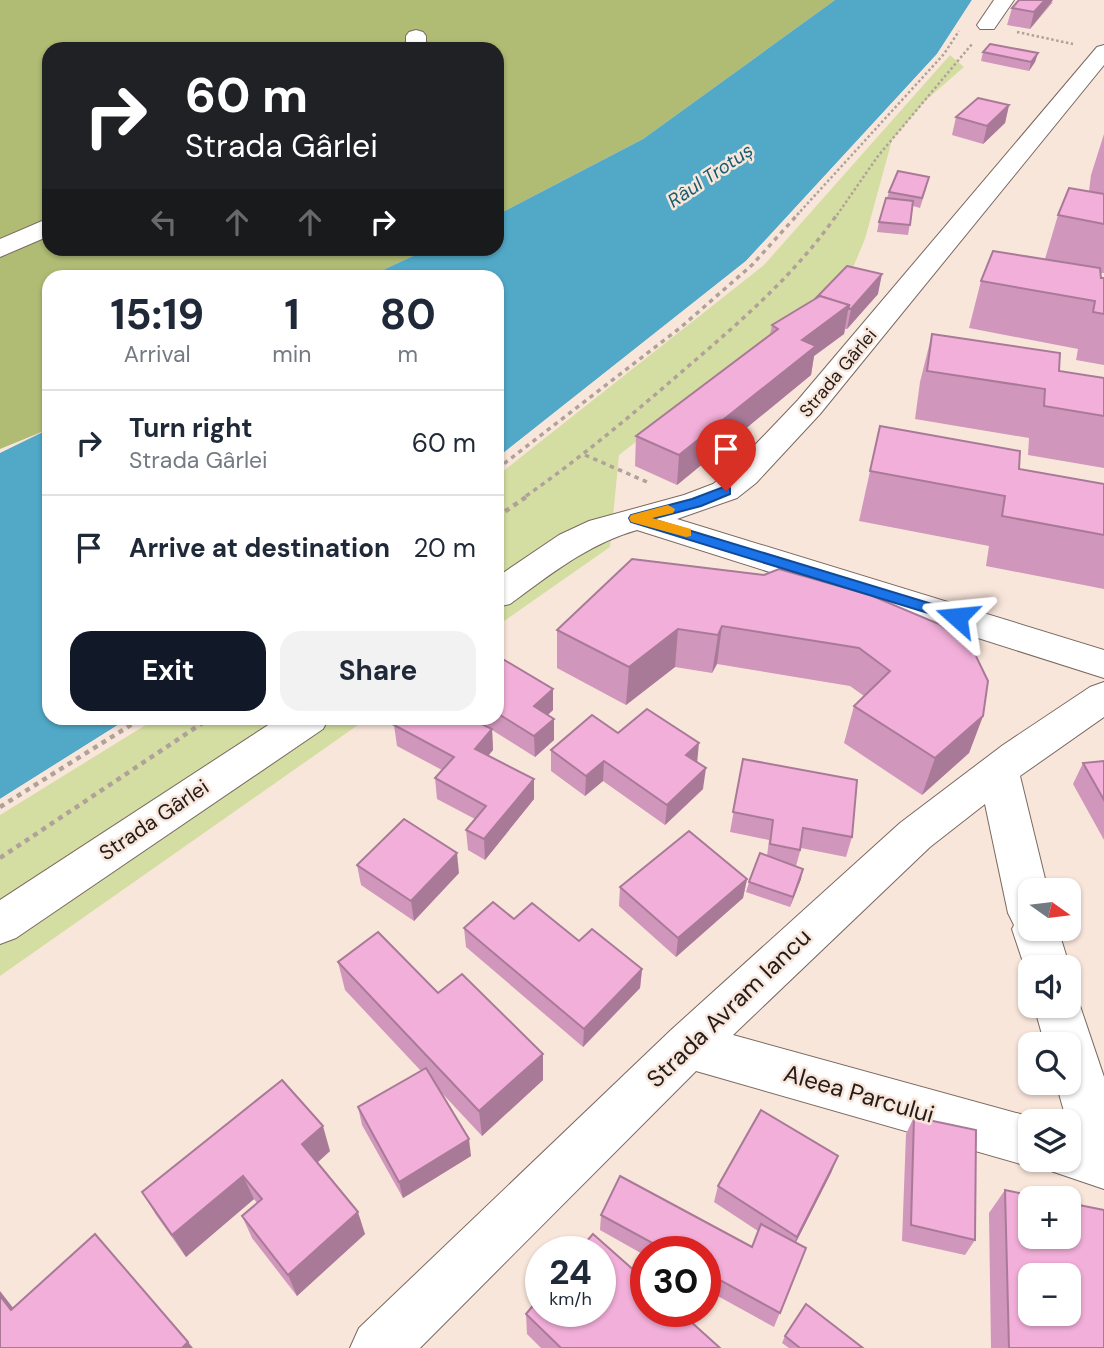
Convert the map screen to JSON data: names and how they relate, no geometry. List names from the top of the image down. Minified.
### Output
{"streets":{"street":["Strada Gârlei","Strada Avram Iancu","Aleea Parcului"]},"crossings":[["Strada Avram Iancu","Aleea Parcului"]],"water":["Râul Trotuș"],"north":"right","page":{"turn":["60 m","Strada Gârlei"],"eta":["15:19","Arrival","1","min","80","m"],"list":[{"name":"Turn right","note":"Strada Gârlei","value":"60 m"},{"name":"Arrive at destination","value":"20 m"}],"buttons":["Exit","Share"],"map_buttons":["+","−"],"speed":"24 km/h","limit":"30"}}
